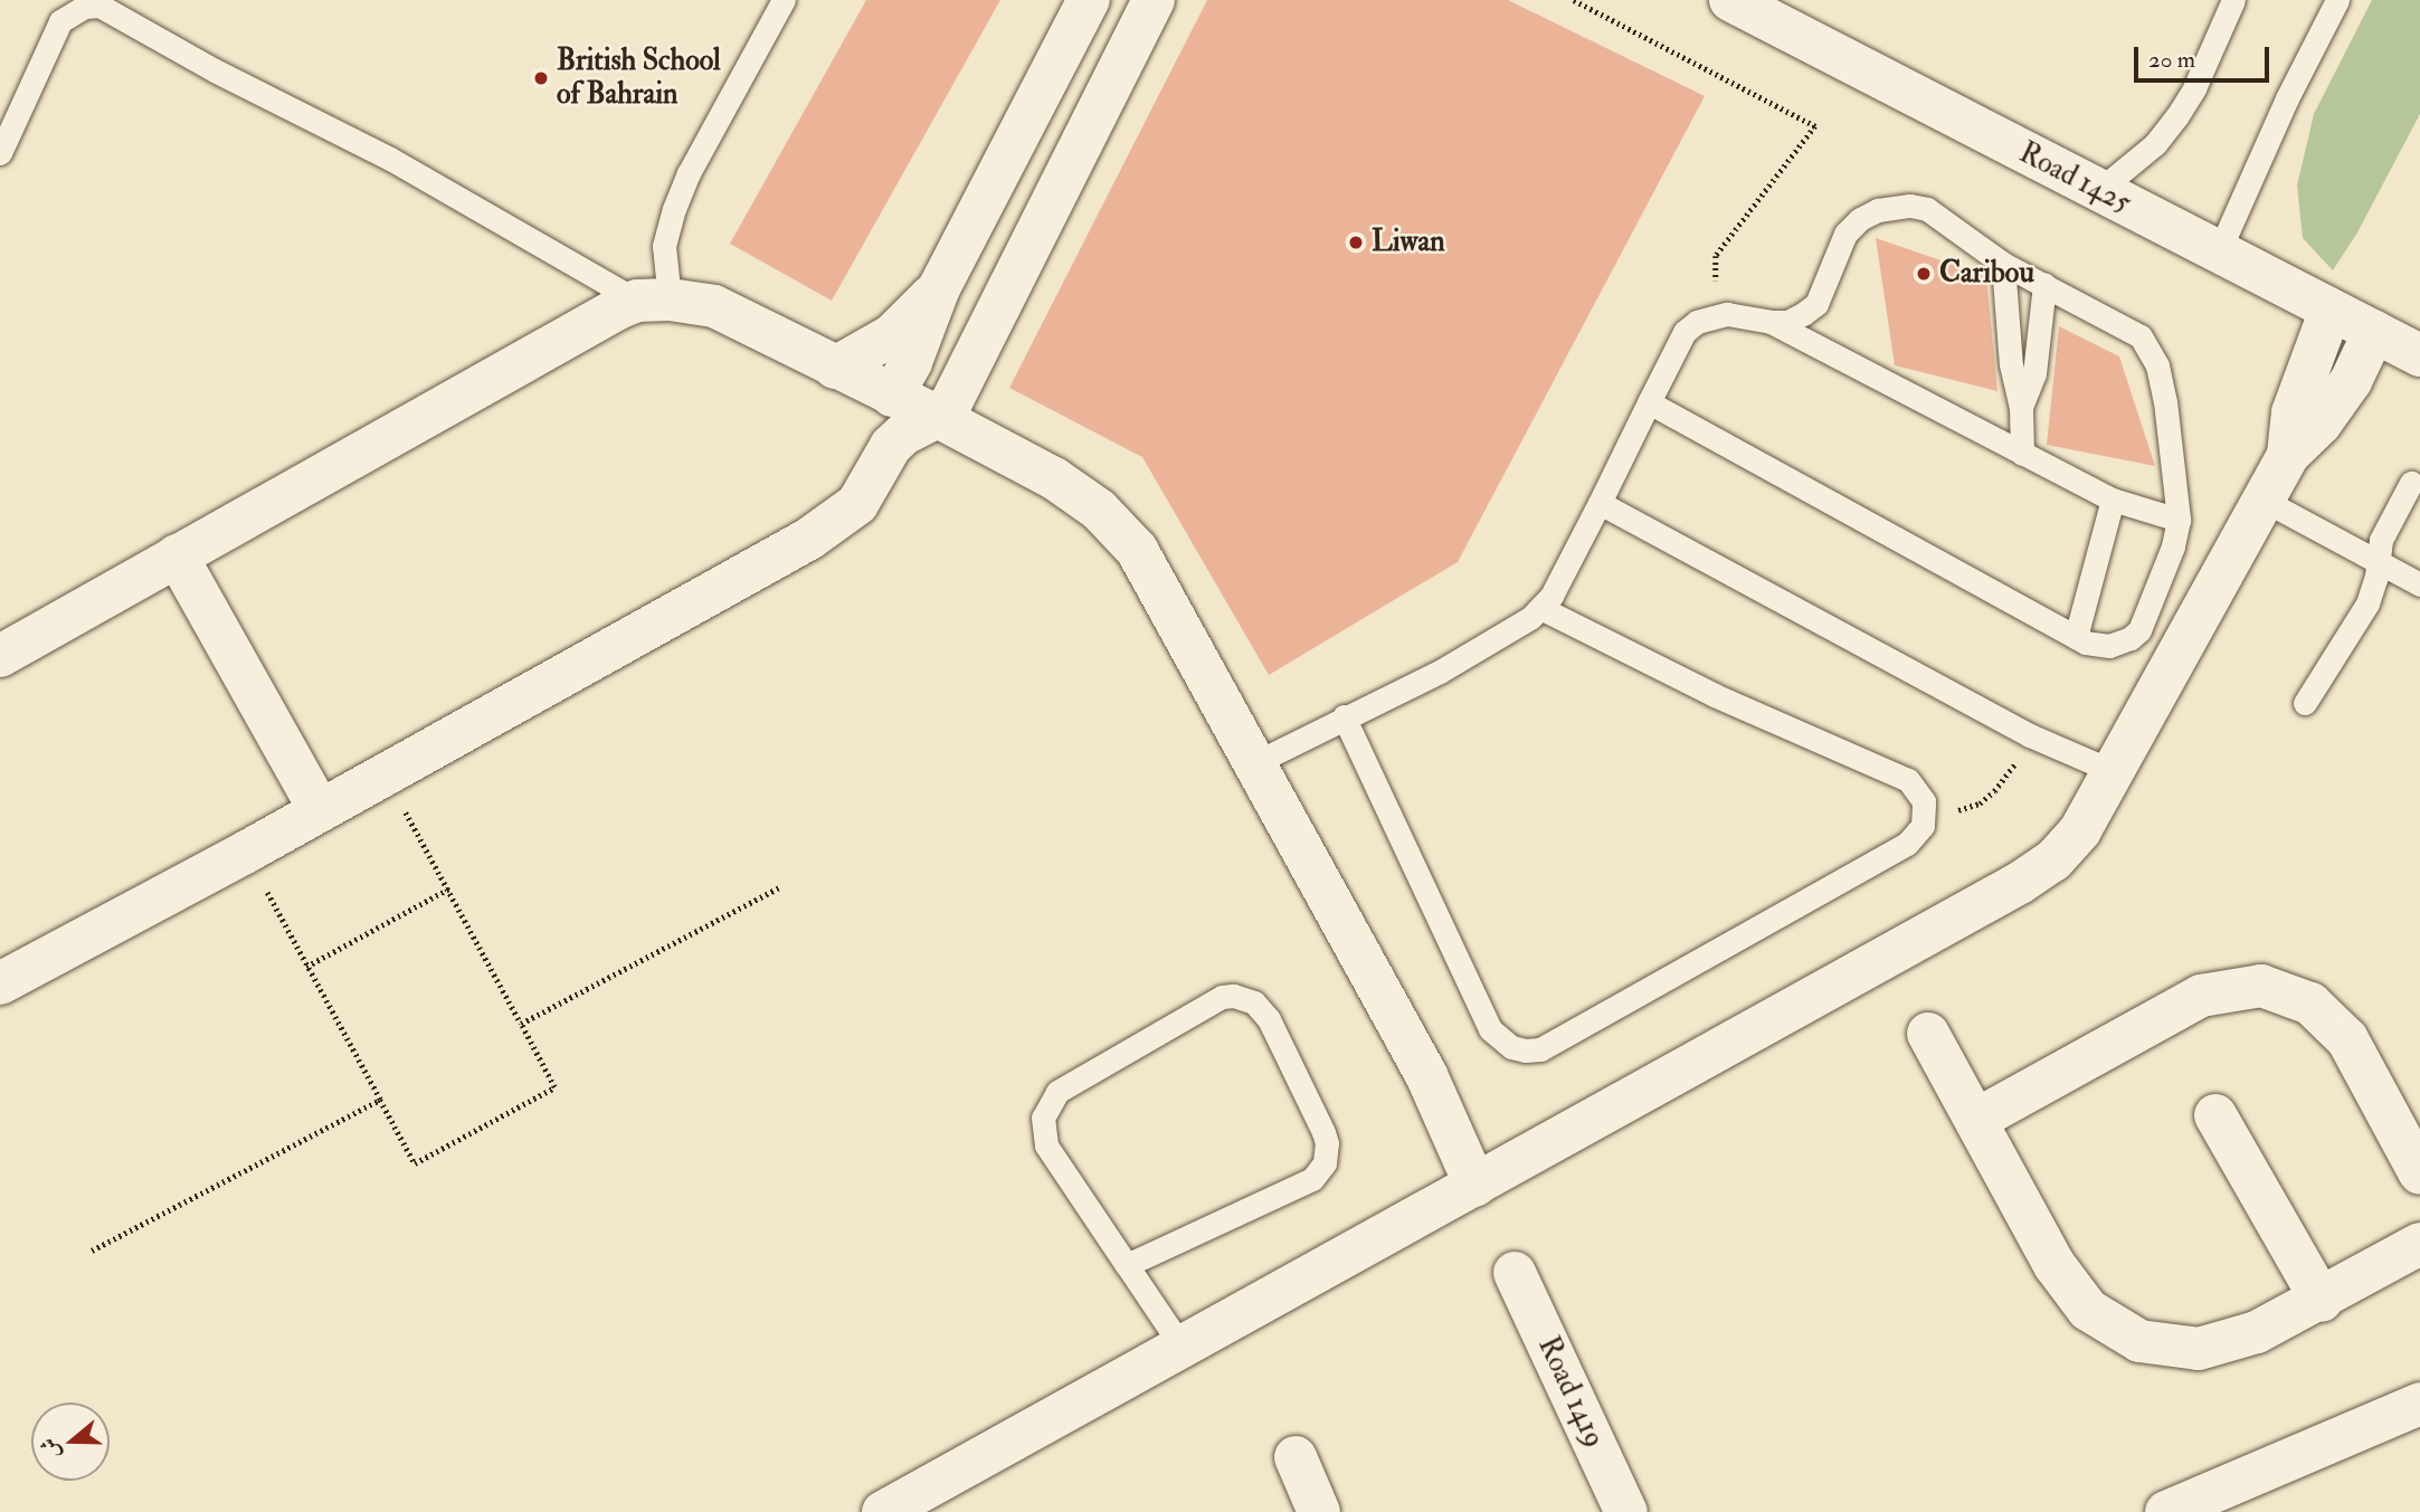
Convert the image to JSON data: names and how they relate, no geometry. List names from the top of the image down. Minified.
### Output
{"streets":{"street":["Road 1425","Road 1419"]},"places":["British School of Bahrain","Liwan","Caribou"],"scale_bar":"20 m","north":"left"}
